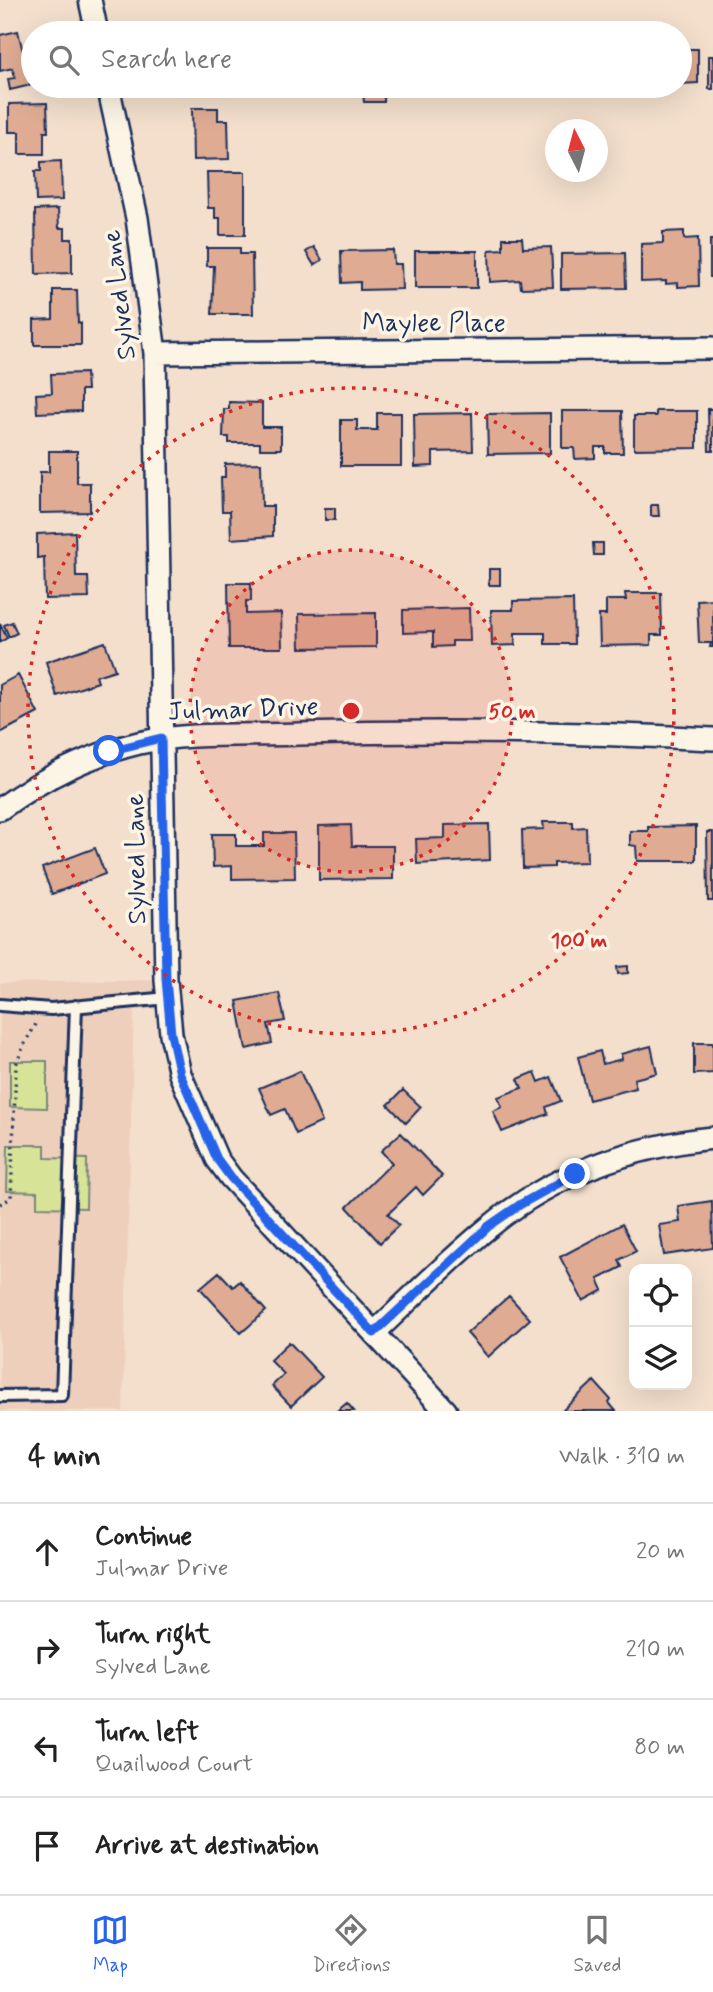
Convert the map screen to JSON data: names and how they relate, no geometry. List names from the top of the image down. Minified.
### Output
{"streets":{"street":["Sylved Lane","Maylee Place","Julmar Drive"]},"crossings":[["Sylved Lane","Maylee Place"],["Sylved Lane","Julmar Drive"]],"north":"top","page":{"search":"Search here","heading":["4 min","Walk · 310 m"],"list":[["Continue","Julmar Drive","20 m"],["Turn right","Sylved Lane","210 m"],["Turn left","Quailwood Court","80 m"],"Arrive at destination"],"nav":["Map","Directions","Saved"]},"rings":["50 m","100 m"]}
